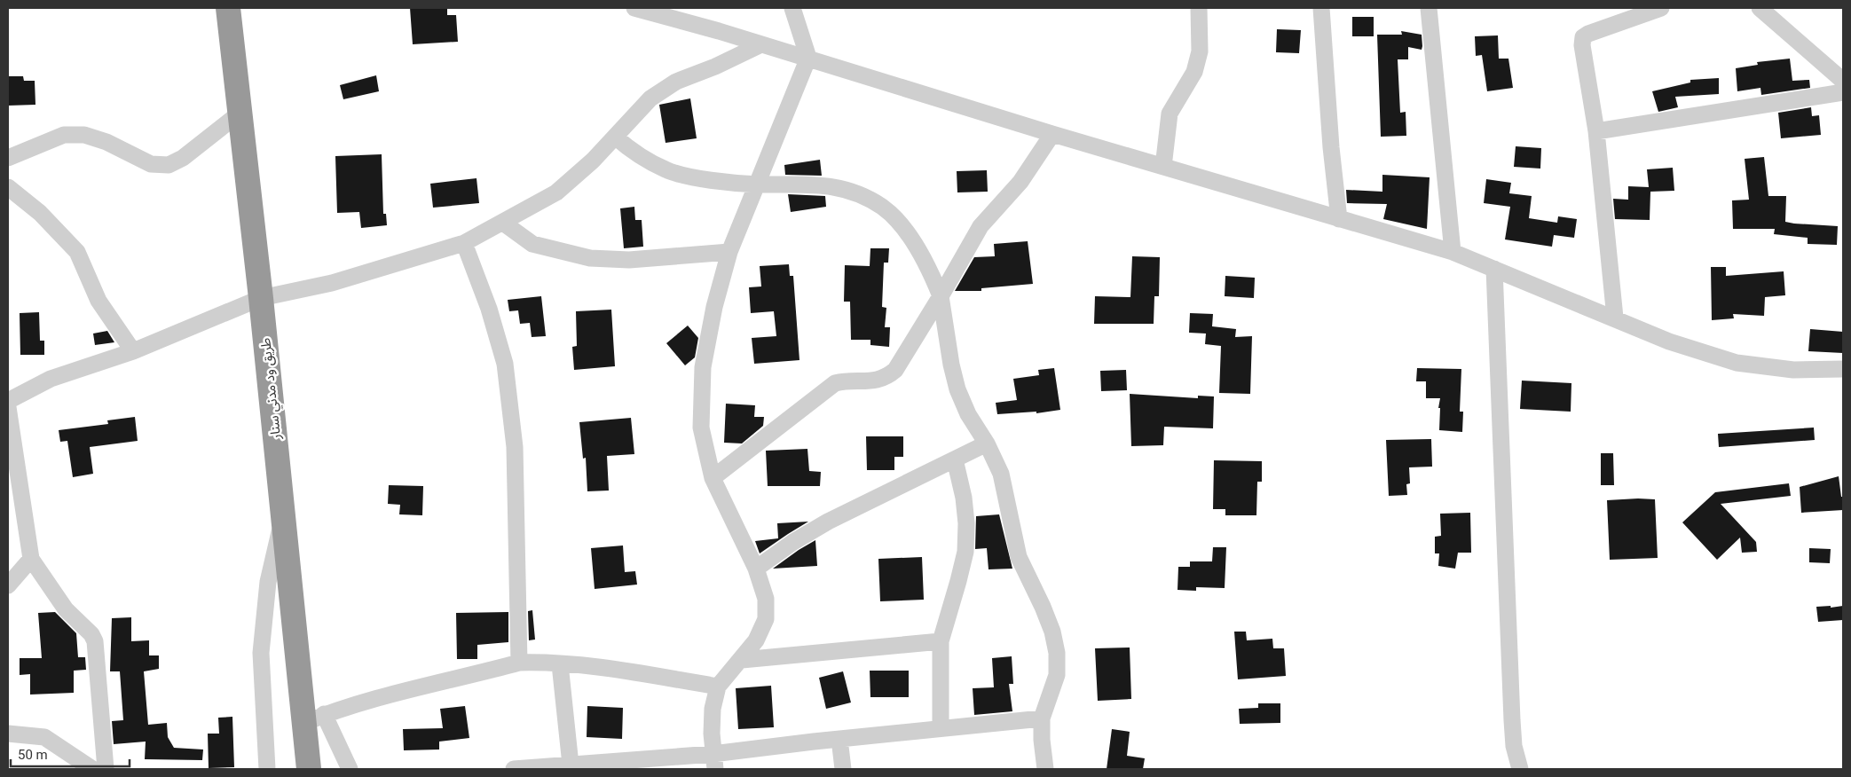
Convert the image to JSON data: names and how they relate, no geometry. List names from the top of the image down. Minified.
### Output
{"streets":{"highway":["طريق ود مدني سنار"]},"scale_bar":"50 m"}
